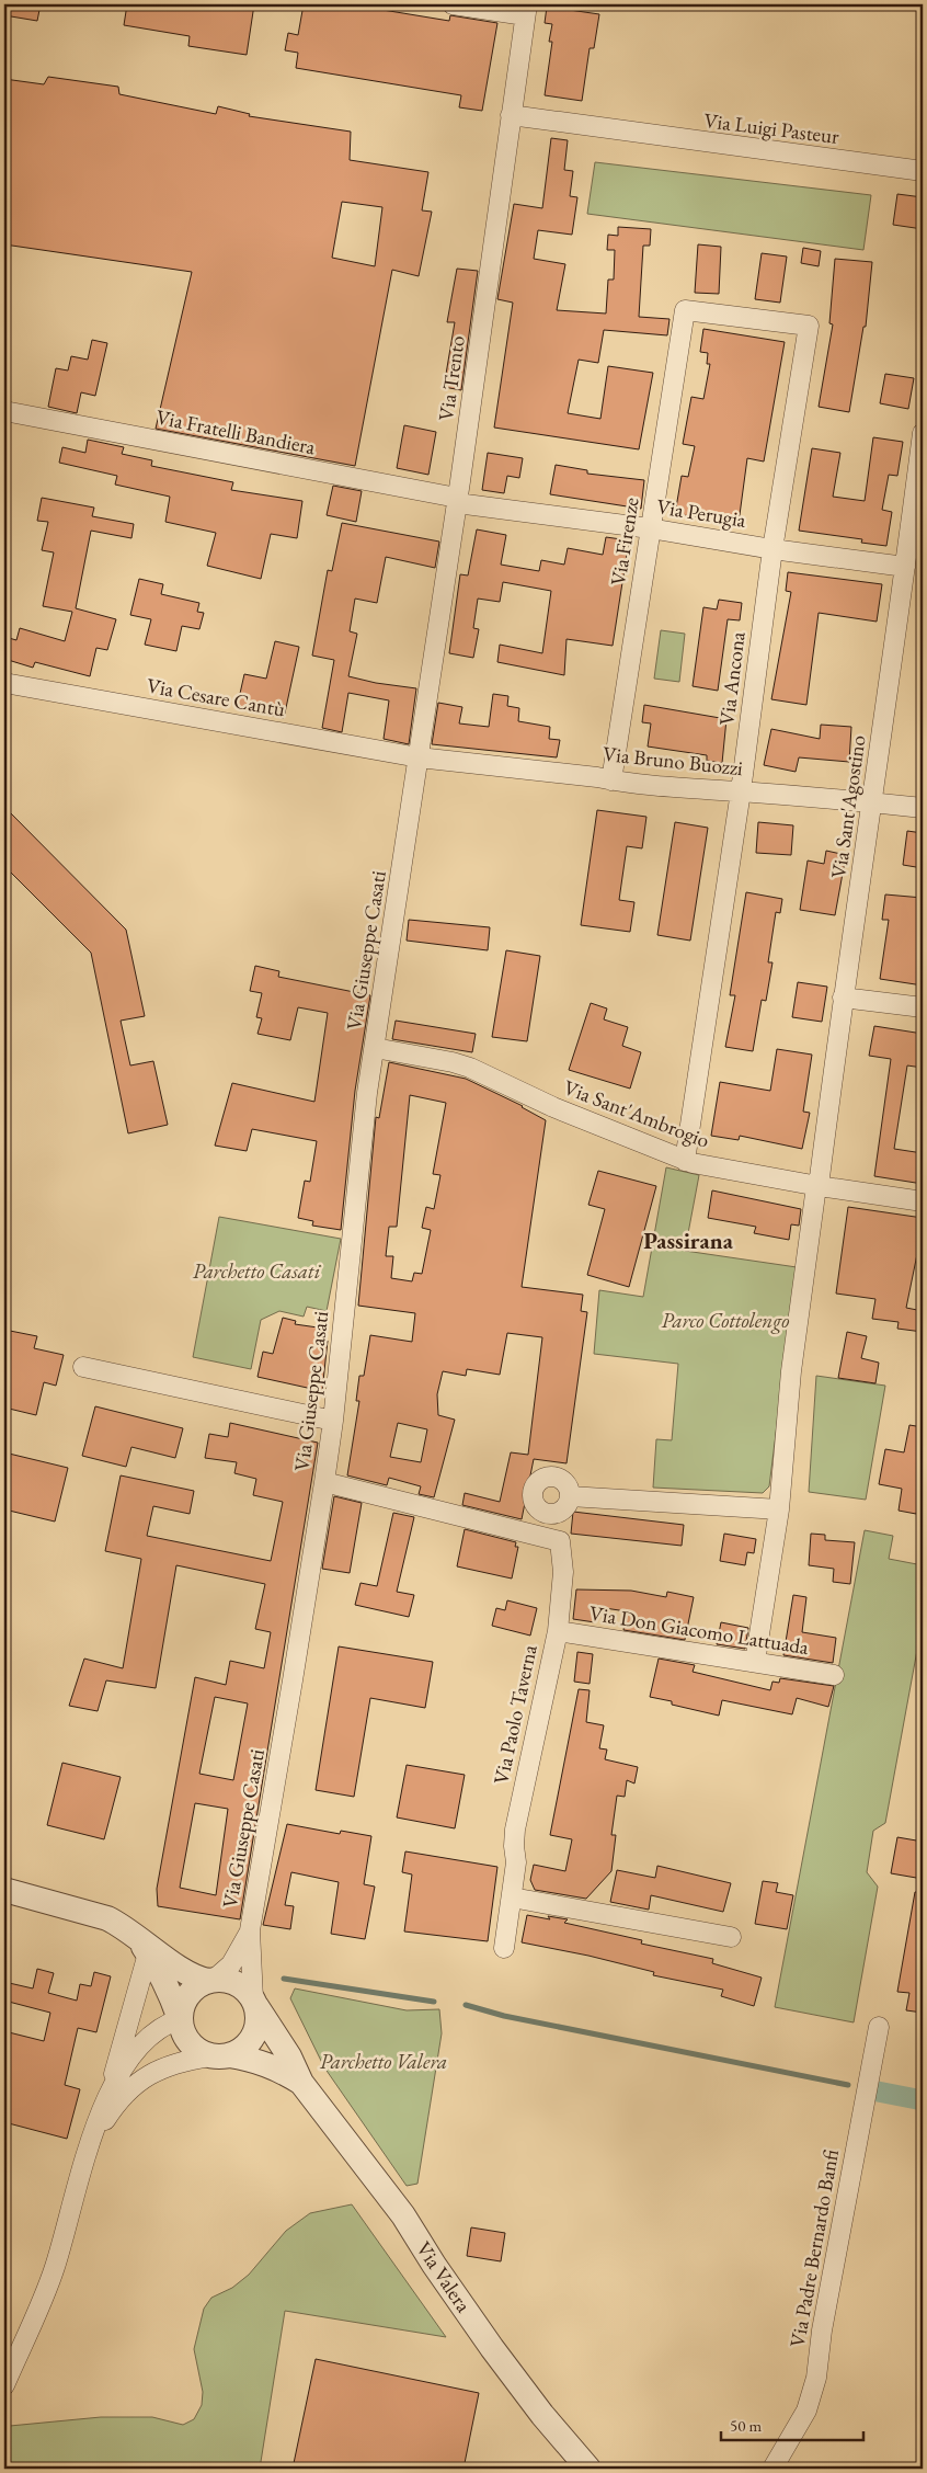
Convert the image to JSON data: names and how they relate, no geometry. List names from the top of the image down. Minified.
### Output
{"streets":{"street":["Via Luigi Pasteur","Via Trento","Via Fratelli Bandiera","Via Perugia","Via Firenze","Via Ancona","Via Cesare Cantù","Via Bruno Buozzi","Via Sant'Agostino","Via Giuseppe Casati","Via Sant'Ambrogio","Via Don Giacomo Lattuada","Via Paolo Taverna","Via Padre Bernardo Banfi","Via Valera"]},"crossings":[["Via Luigi Pasteur","Via Trento"],["Via Trento","Via Fratelli Bandiera"],["Via Trento","Via Perugia"],["Via Trento","Via Cesare Cantù"],["Via Trento","Via Bruno Buozzi"],["Via Trento","Via Giuseppe Casati"],["Via Fratelli Bandiera","Via Perugia"],["Via Perugia","Via Firenze"],["Via Perugia","Via Ancona"],["Via Perugia","Via Sant'Agostino"],["Via Firenze","Via Ancona"],["Via Firenze","Via Bruno Buozzi"],["Via Ancona","Via Bruno Buozzi"],["Via Ancona","Via Sant'Ambrogio"],["Via Cesare Cantù","Via Bruno Buozzi"],["Via Cesare Cantù","Via Giuseppe Casati"],["Via Bruno Buozzi","Via Sant'Agostino"],["Via Bruno Buozzi","Via Giuseppe Casati"],["Via Sant'Agostino","Via Sant'Ambrogio"],["Via Sant'Agostino","Via Don Giacomo Lattuada"],["Via Giuseppe Casati","Via Sant'Ambrogio"],["Via Giuseppe Casati","Via Valera"],["Via Don Giacomo Lattuada","Via Paolo Taverna"]],"districts":["Passirana"],"parks":["Parchetto Casati","Parco Cottolengo","Parchetto Valera"],"scale_bar":"50 m"}
